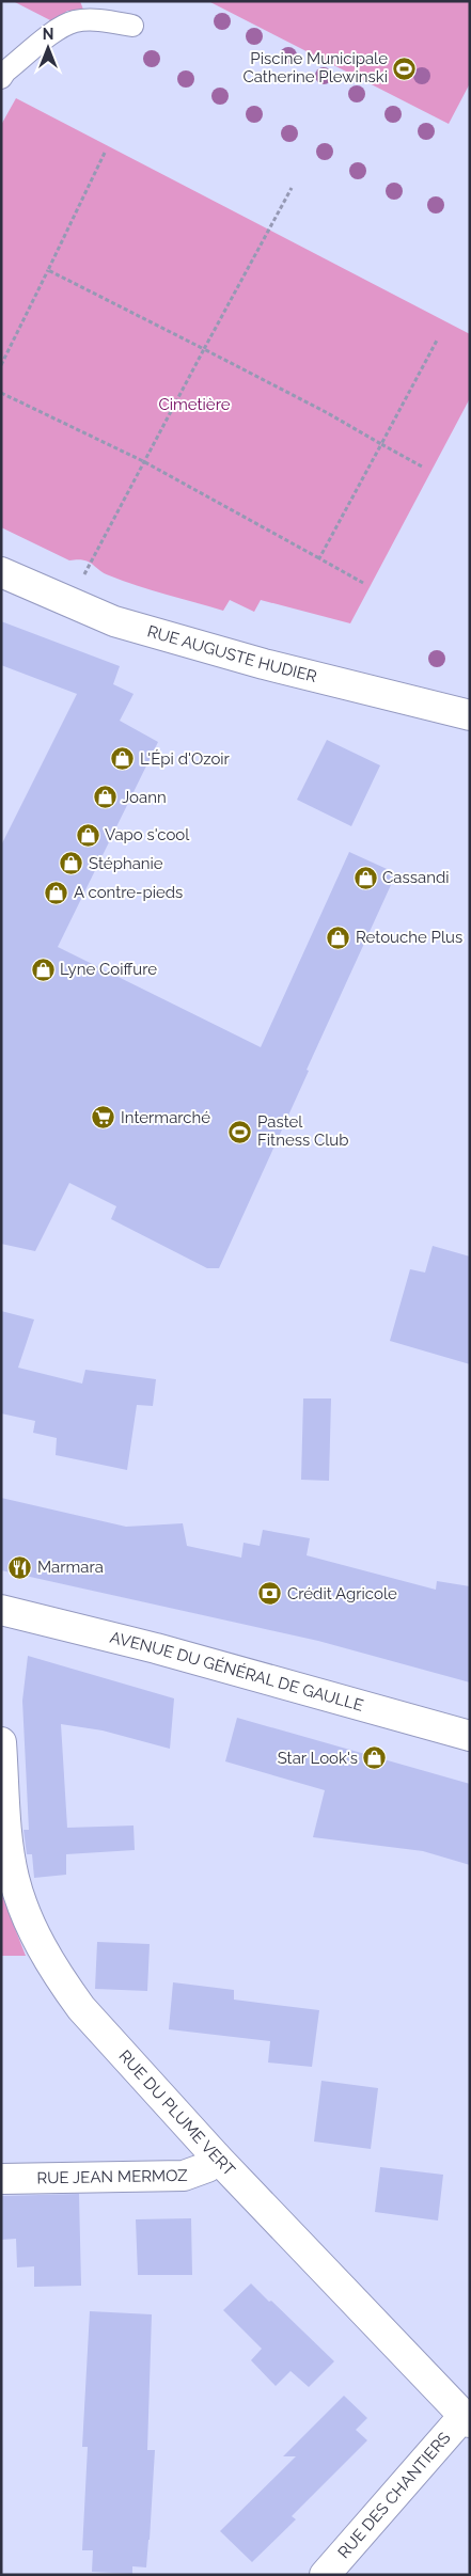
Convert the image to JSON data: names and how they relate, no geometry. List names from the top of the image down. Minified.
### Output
{"streets":{"street":["RUE AUGUSTE HUDIER","AVENUE DU GÉNÉRAL DE GAULLE","RUE DU PLUME VERT","RUE JEAN MERMOZ","RUE DES CHANTIERS"]},"crossings":[["RUE DU PLUME VERT","RUE JEAN MERMOZ"],["RUE DU PLUME VERT","RUE DES CHANTIERS"]],"parks":["Cimetière"],"places":{"sports":["Piscine Municipale Catherine Plewinski","Pastel Fitness Club"],"shop":["L'Épi d'Ozoir","Joann","Vapo s'cool","Stéphanie","Cassandi","A contre-pieds","Retouche Plus","Lyne Coiffure","Star Look's"],"supermarket":["Intermarché"],"restaurant":["Marmara"],"bank":["Crédit Agricole"]},"north":"top"}
